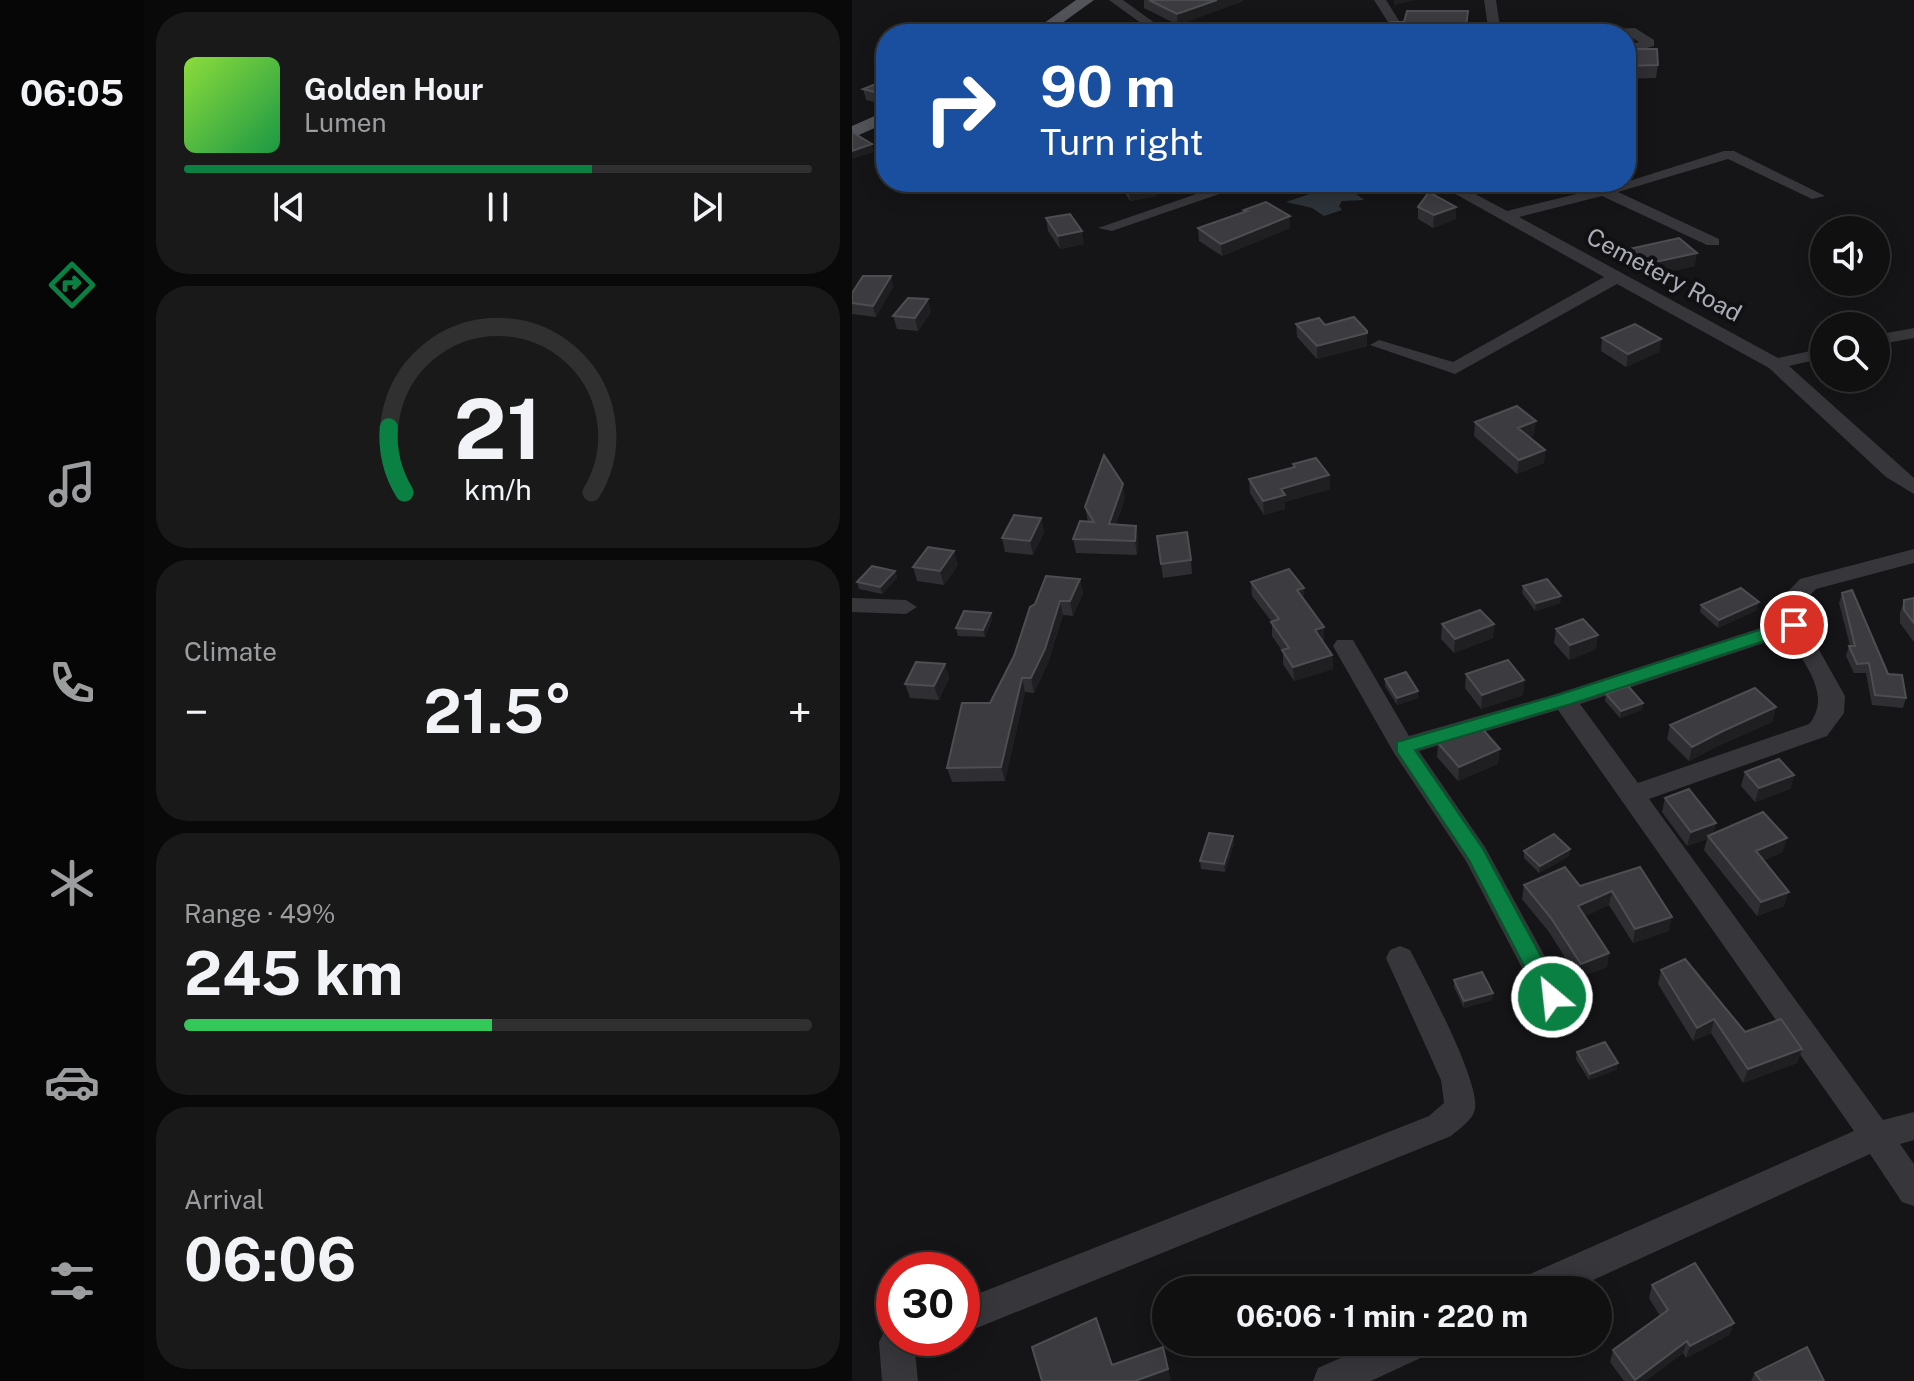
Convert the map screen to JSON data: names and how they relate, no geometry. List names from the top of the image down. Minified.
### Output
{"streets":{"street":["Cemetery Road"]},"page":{"tabs":"06:05","turn":["90 m","Turn right"],"song":["Golden Hour","Lumen"],"tile":["Climate",["Range · 49%","245 km"],["Arrival","06:06"]],"heat":["−","21.5°","+"],"limit":"30","trip":"06:06 · 1 min · 220 m","gauge":["21","km/h"]}}
